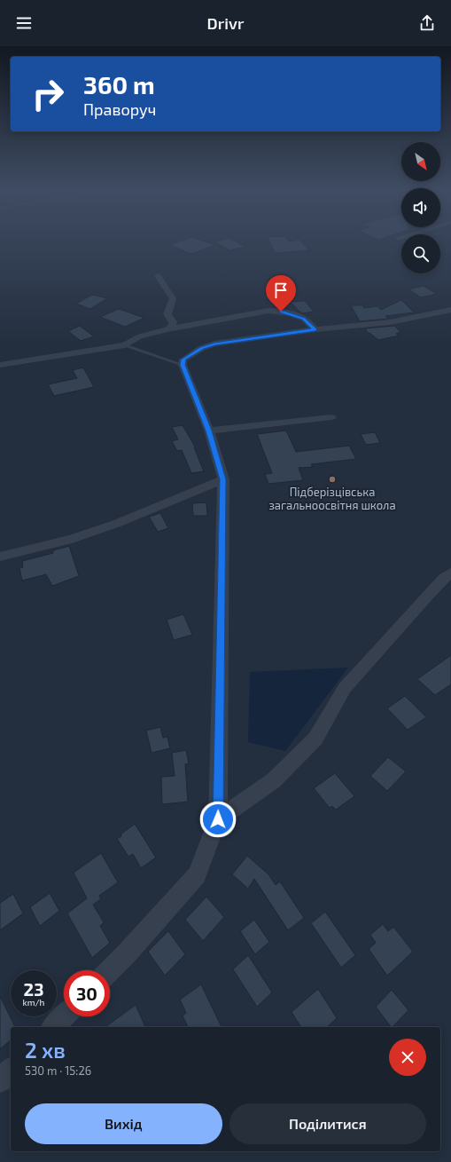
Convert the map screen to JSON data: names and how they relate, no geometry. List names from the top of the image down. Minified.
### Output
{"places":["Підберізцівська загальноосвітня школа"],"north":"bottom right","page":{"header":"Drivr","turn":["360 m","Праворуч"],"speed":"23 km/h","limit":"30","heading":["2 хв","530 m · 15:26"],"buttons":["Вихід","Поділитися"]}}
